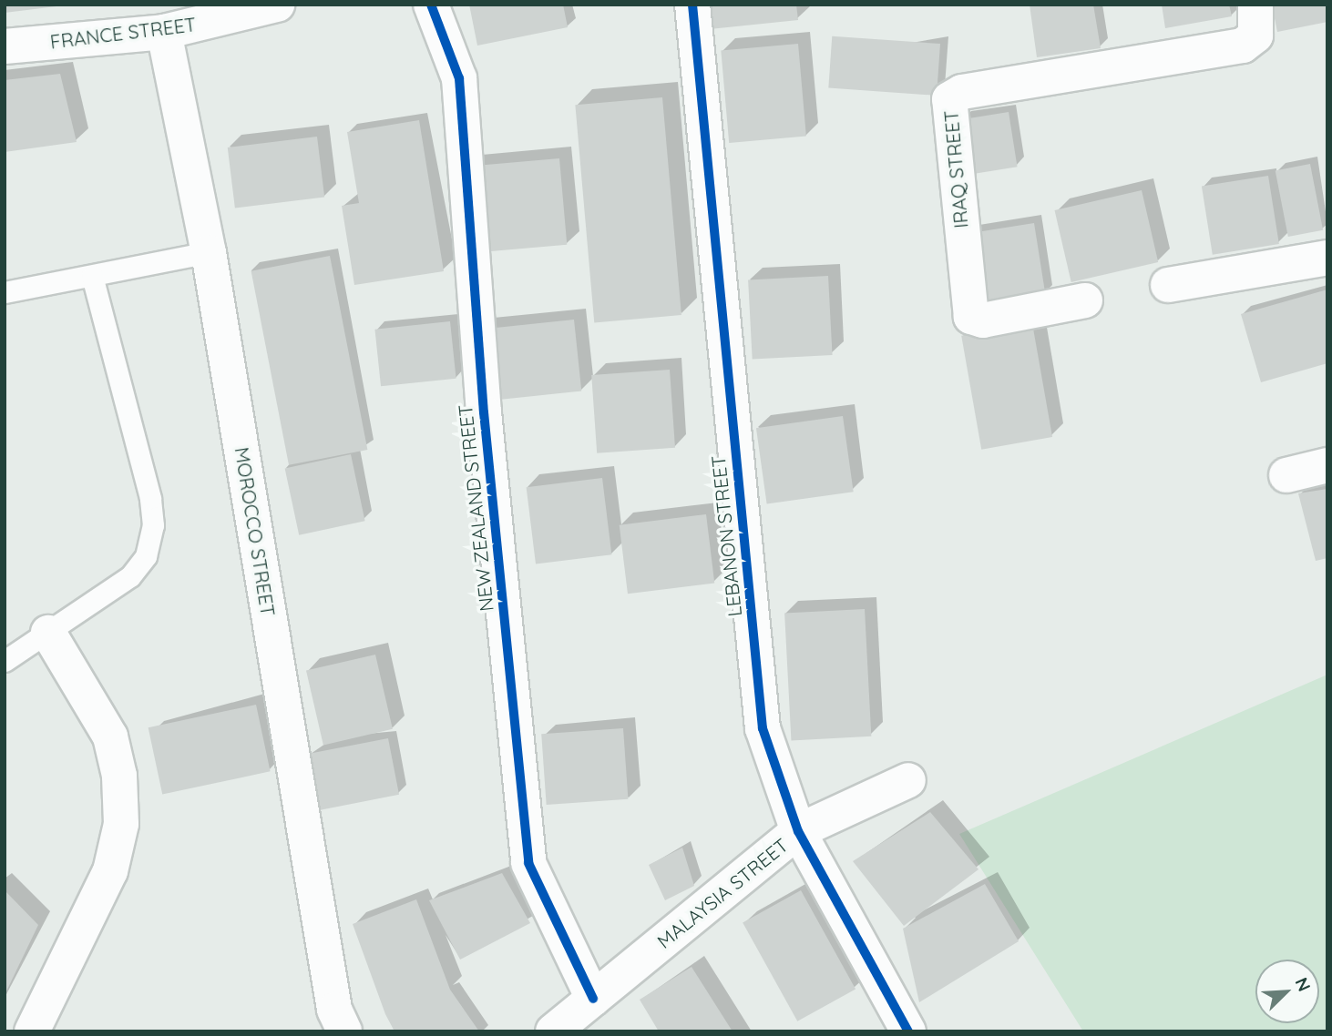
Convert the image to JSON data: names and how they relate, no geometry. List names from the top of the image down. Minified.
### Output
{"streets":{"street":["FRANCE STREET","IRAQ STREET","NEW ZEALAND STREET","MOROCCO STREET","LEBANON STREET","MALAYSIA STREET"]},"crossings":[["FRANCE STREET","MOROCCO STREET"],["NEW ZEALAND STREET","MALAYSIA STREET"],["LEBANON STREET","MALAYSIA STREET"]],"north":"top right"}
